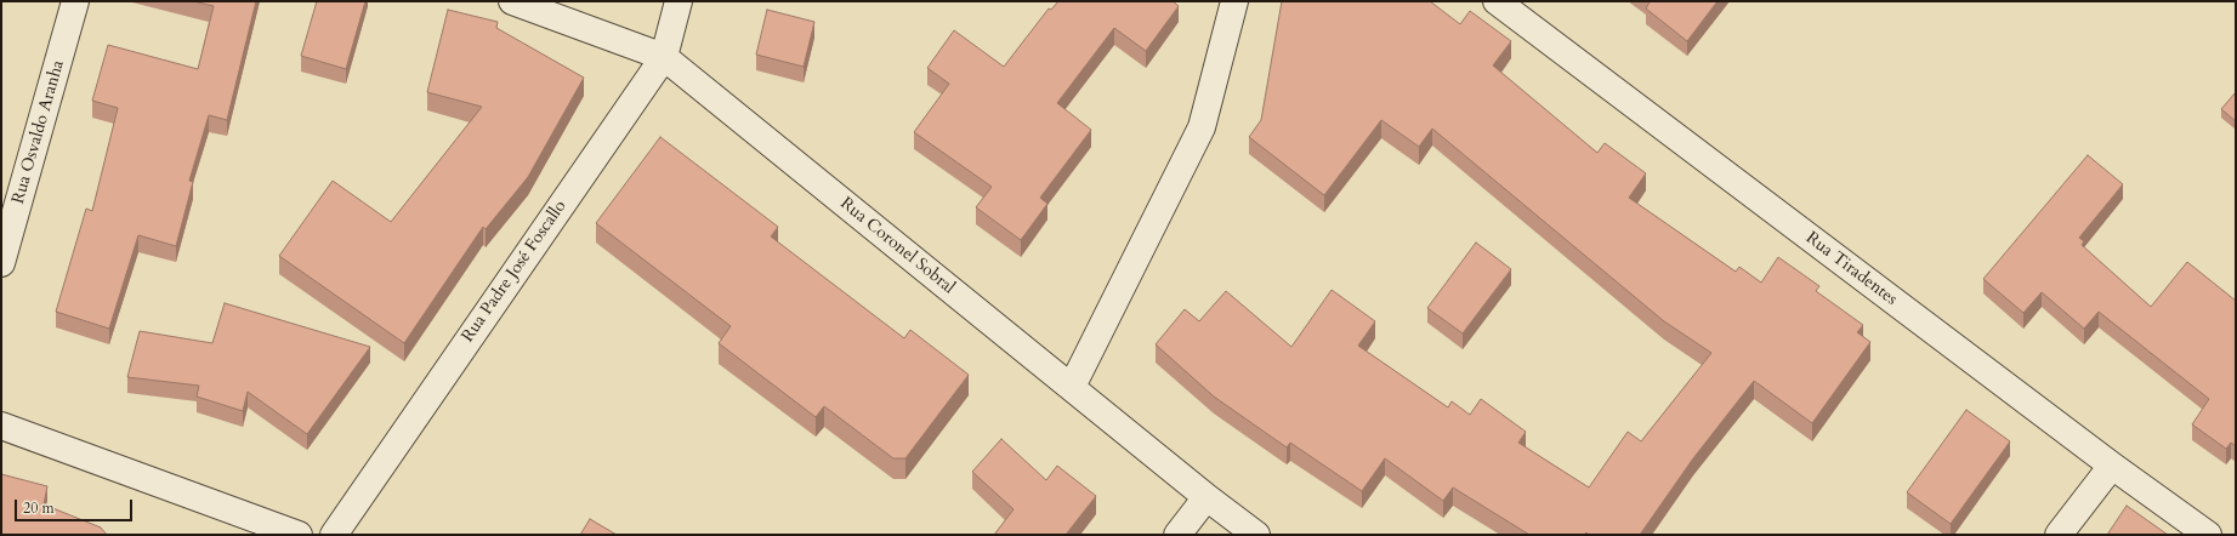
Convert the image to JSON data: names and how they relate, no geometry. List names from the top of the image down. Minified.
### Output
{"streets":{"street":["Rua Osvaldo Aranha","Rua Coronel Sobral","Rua Tiradentes","Rua Padre José Foscallo"]},"crossings":[["Rua Coronel Sobral","Rua Padre José Foscallo"]],"scale_bar":"20 m"}
